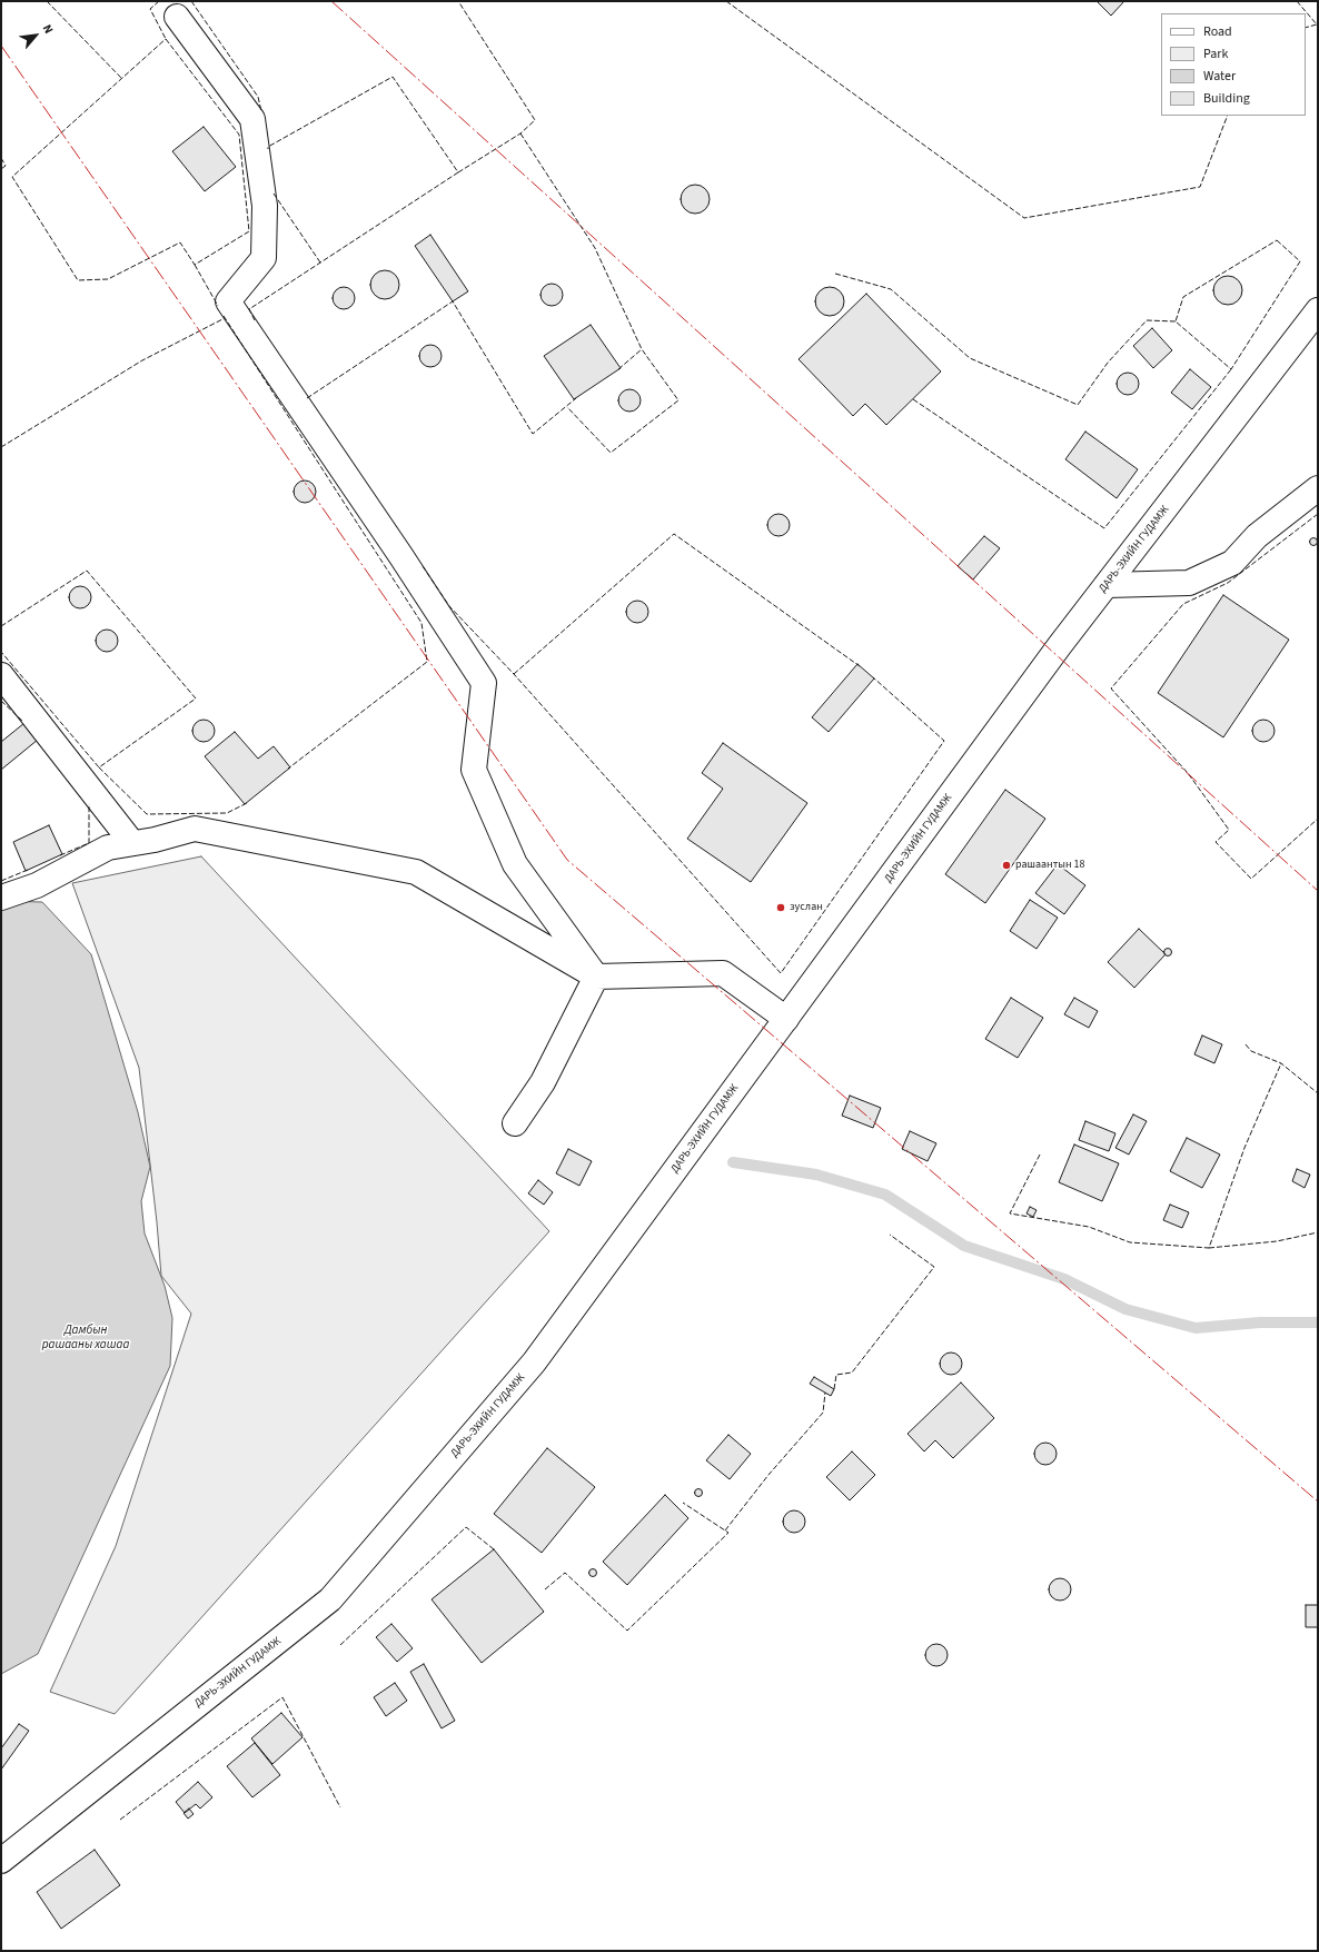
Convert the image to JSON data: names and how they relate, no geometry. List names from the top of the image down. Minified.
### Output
{"streets":{"street":["ДАРЬ-ЭХИЙН ГУДАМЖ"]},"water":["Дамбын рашааны хашаа"],"places":["рашаантын 18","зуслан"],"legend":["Road","Park","Water","Building"],"north":"top right"}
